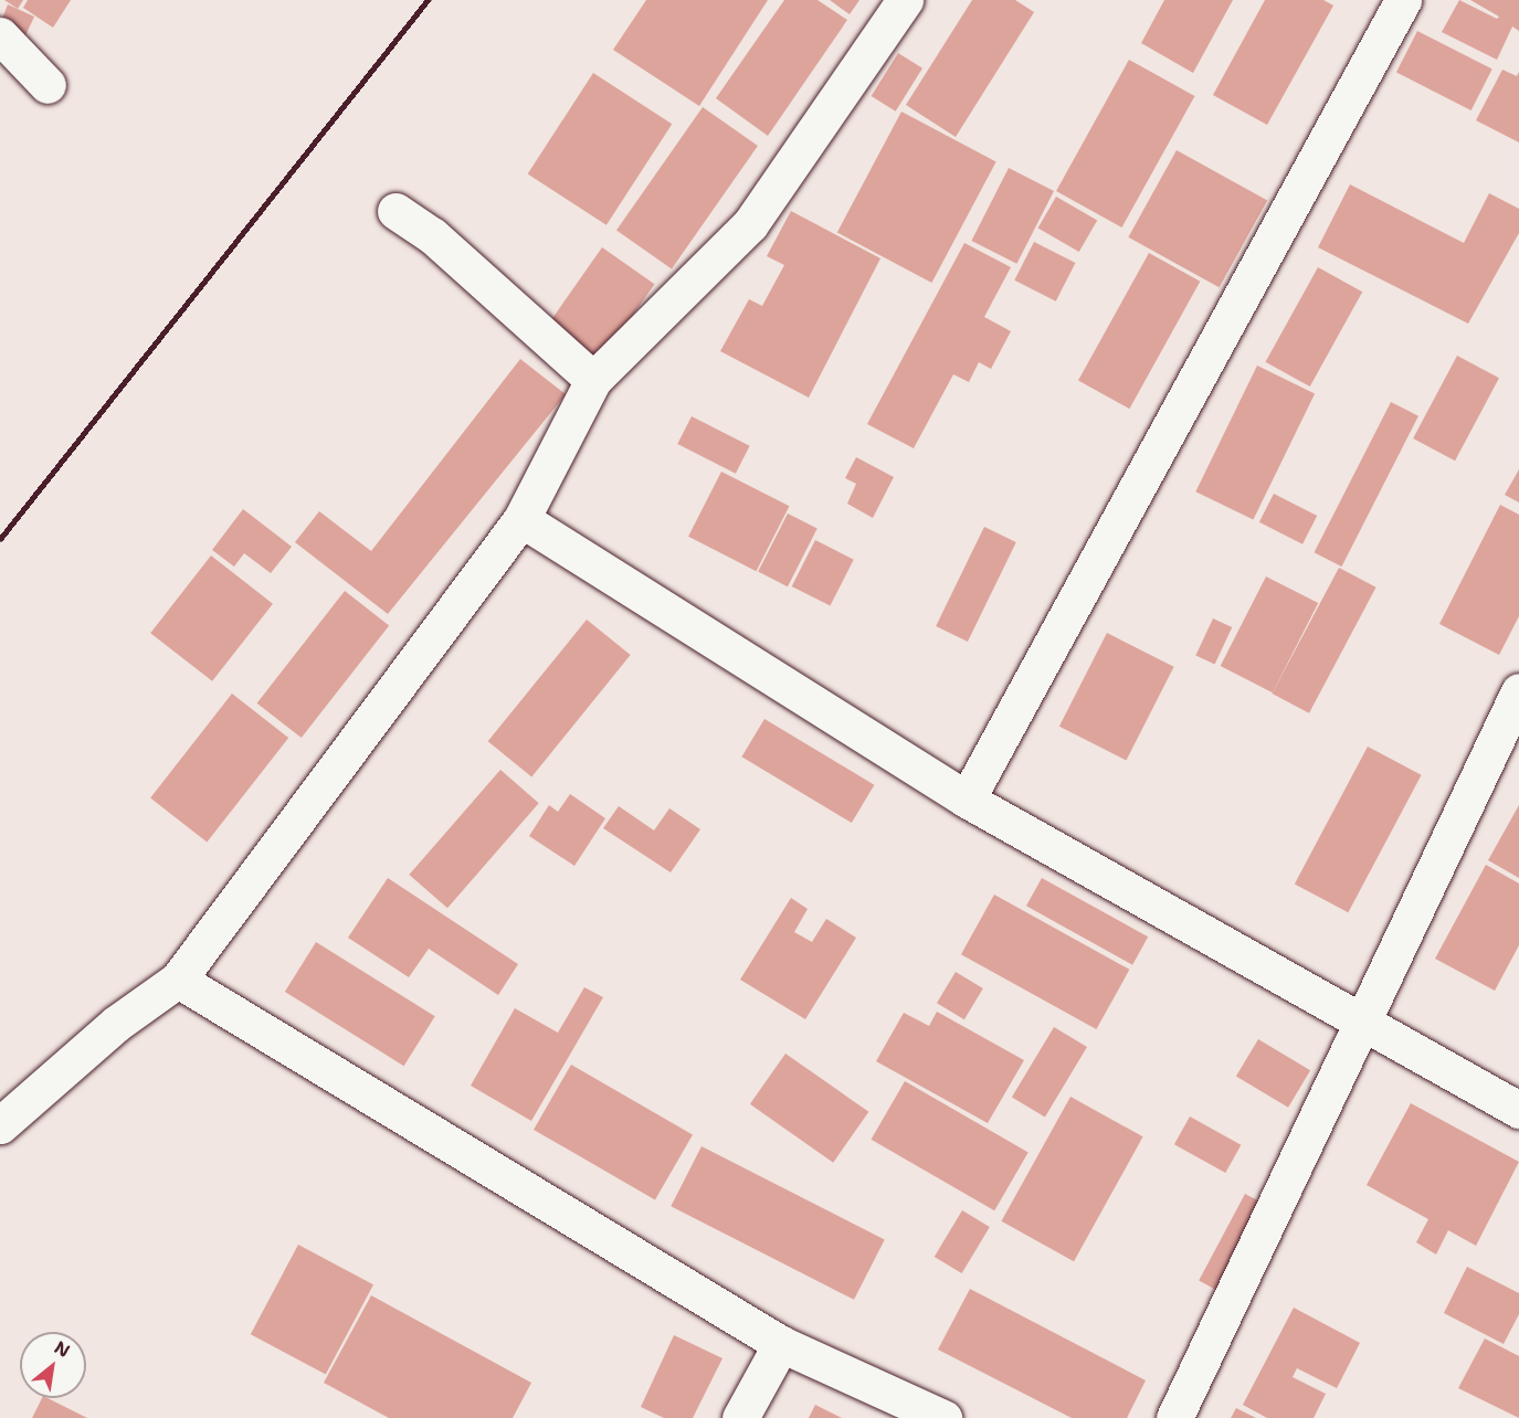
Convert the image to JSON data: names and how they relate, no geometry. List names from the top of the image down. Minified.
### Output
{"north":"top right"}
